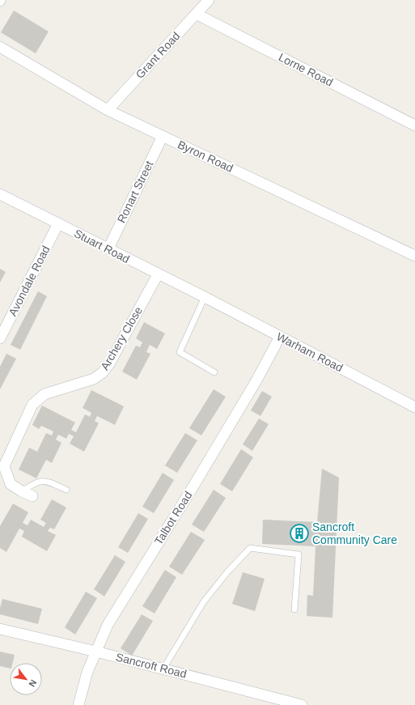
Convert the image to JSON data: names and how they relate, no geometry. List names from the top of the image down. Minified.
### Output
{"streets":{"street":["Grant Road","Lorne Road","Byron Road","Ronart Street","Stuart Road","Avondale Road","Archery Close","Warham Road","Talbot Road","Sancroft Road"]},"crossings":[["Grant Road","Lorne Road"],["Grant Road","Byron Road"],["Byron Road","Ronart Street"],["Ronart Street","Stuart Road"],["Stuart Road","Avondale Road"],["Stuart Road","Archery Close"],["Stuart Road","Warham Road"],["Warham Road","Talbot Road"],["Talbot Road","Sancroft Road"]],"places":{"building":["Sancroft Community Care"]},"north":"bottom right"}
